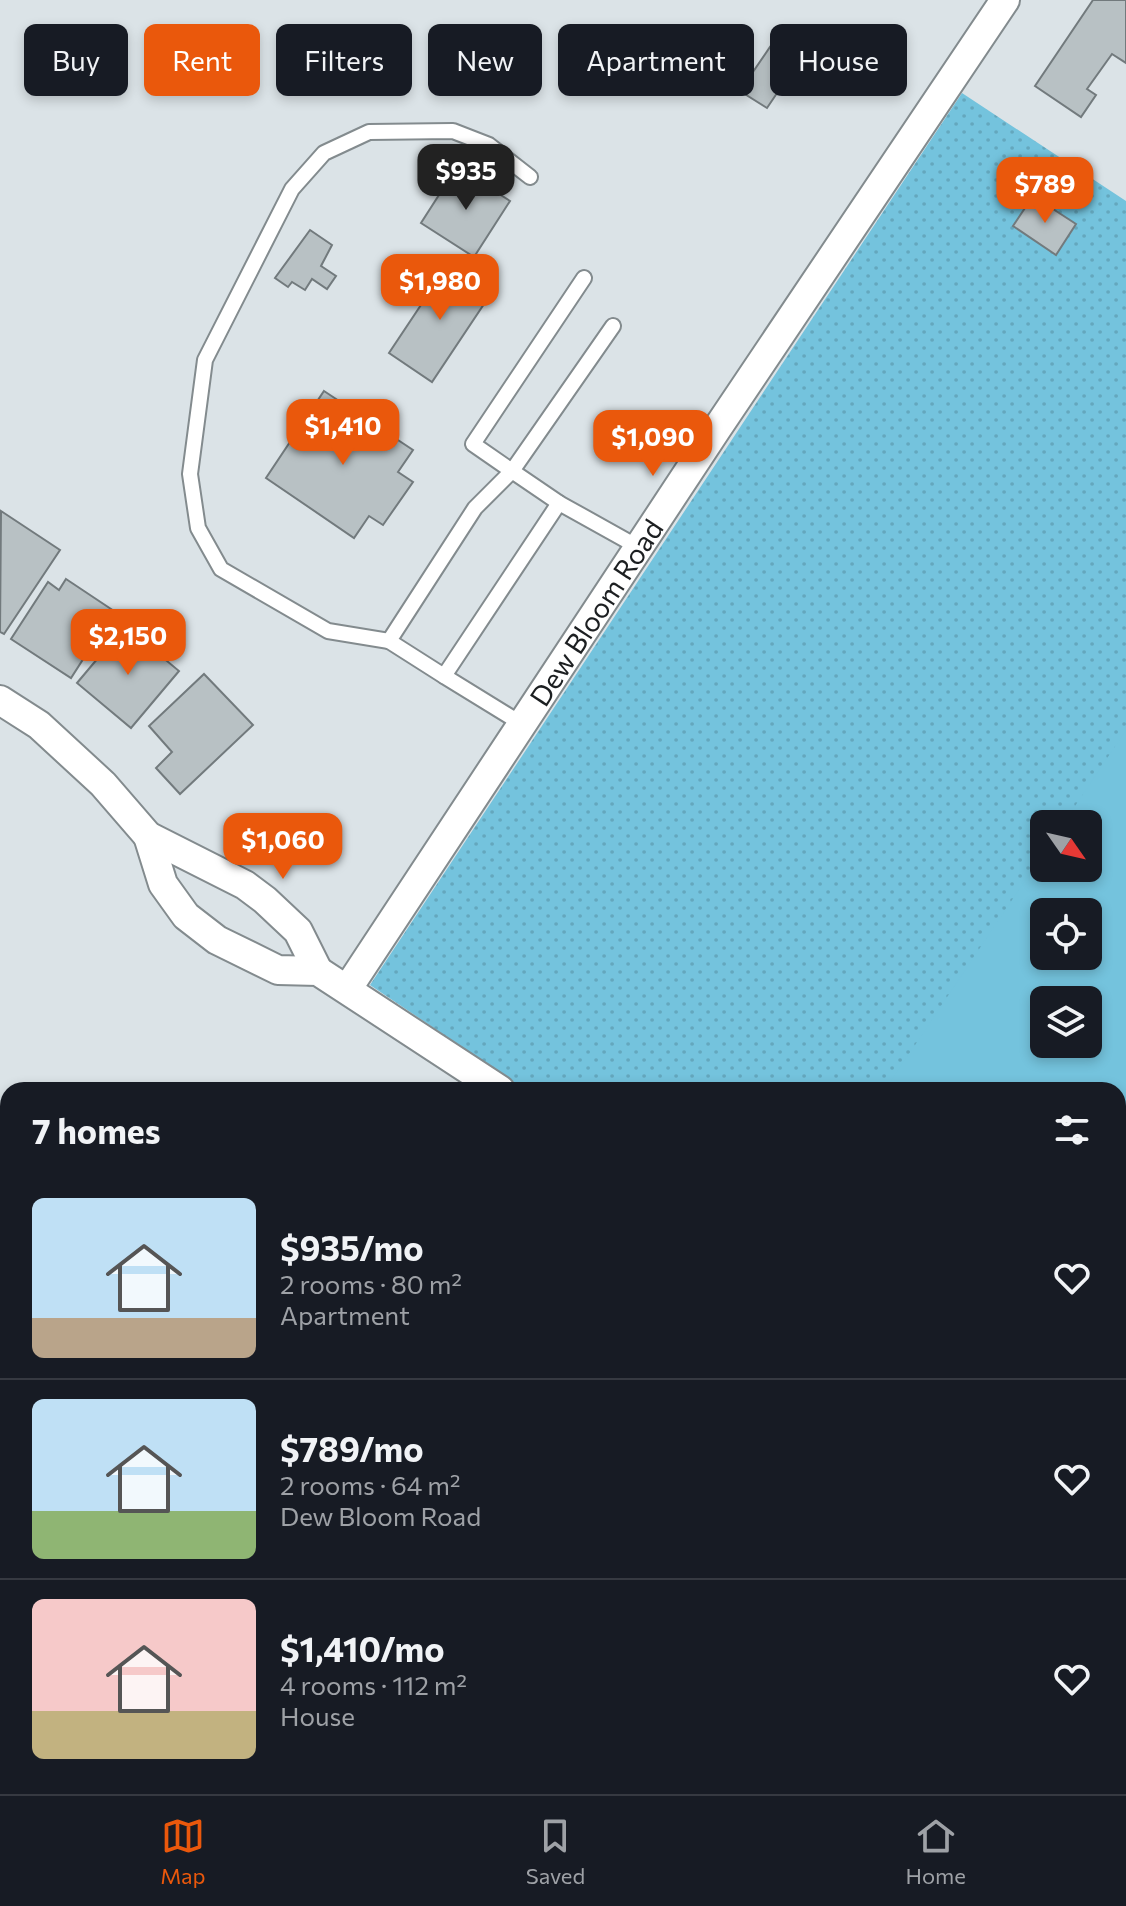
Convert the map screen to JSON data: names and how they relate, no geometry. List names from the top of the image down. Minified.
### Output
{"streets":{"street":["Dew Bloom Road"]},"north":"bottom right","page":{"chip":["Buy","Rent","Filters","New","Apartment","House"],"price":["$935","$789","$1,980","$1,410","$1,090","$2,150","$1,060"],"heading":"7 homes","list":[{"name":"$935/mo","note":"2 rooms · 80 m² · Apartment"},{"name":"$789/mo","note":"2 rooms · 64 m² · Dew Bloom Road"},{"name":"$1,410/mo","note":"4 rooms · 112 m² · House"}],"tabs":["Map","Saved","Home"]}}
